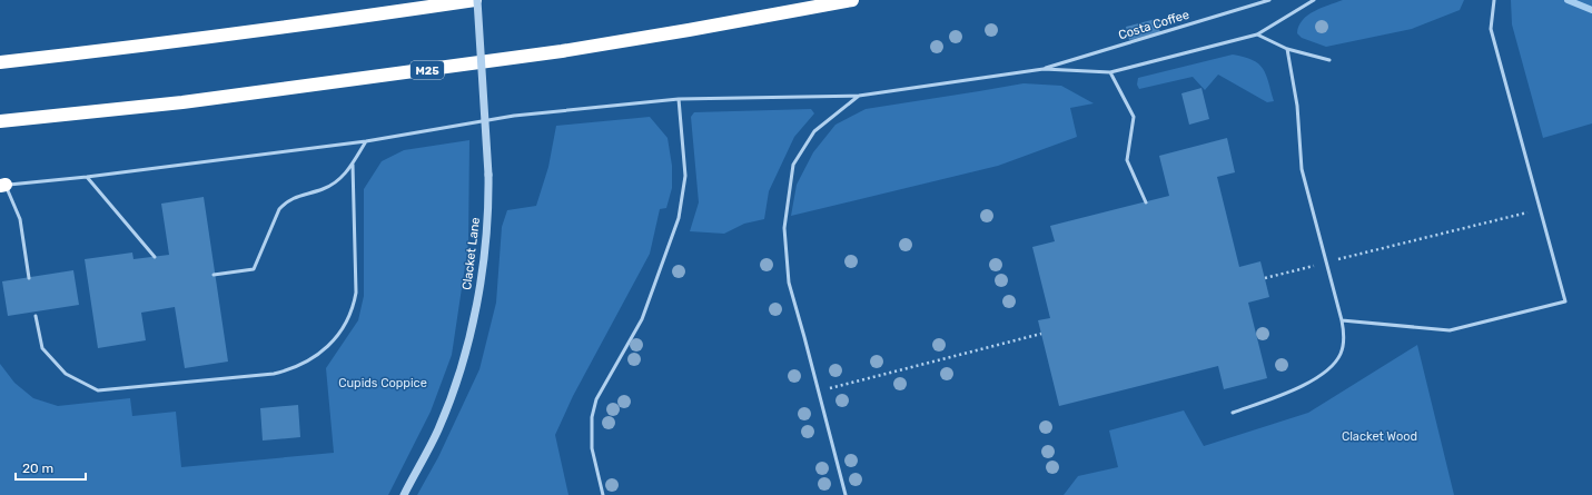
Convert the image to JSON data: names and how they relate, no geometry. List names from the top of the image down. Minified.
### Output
{"streets":{"highway":["M25"],"street":["Clacket Lane"],"lane":["Costa Coffee"]},"parks":["Cupids Coppice","Clacket Wood"],"scale_bar":"20 m"}
